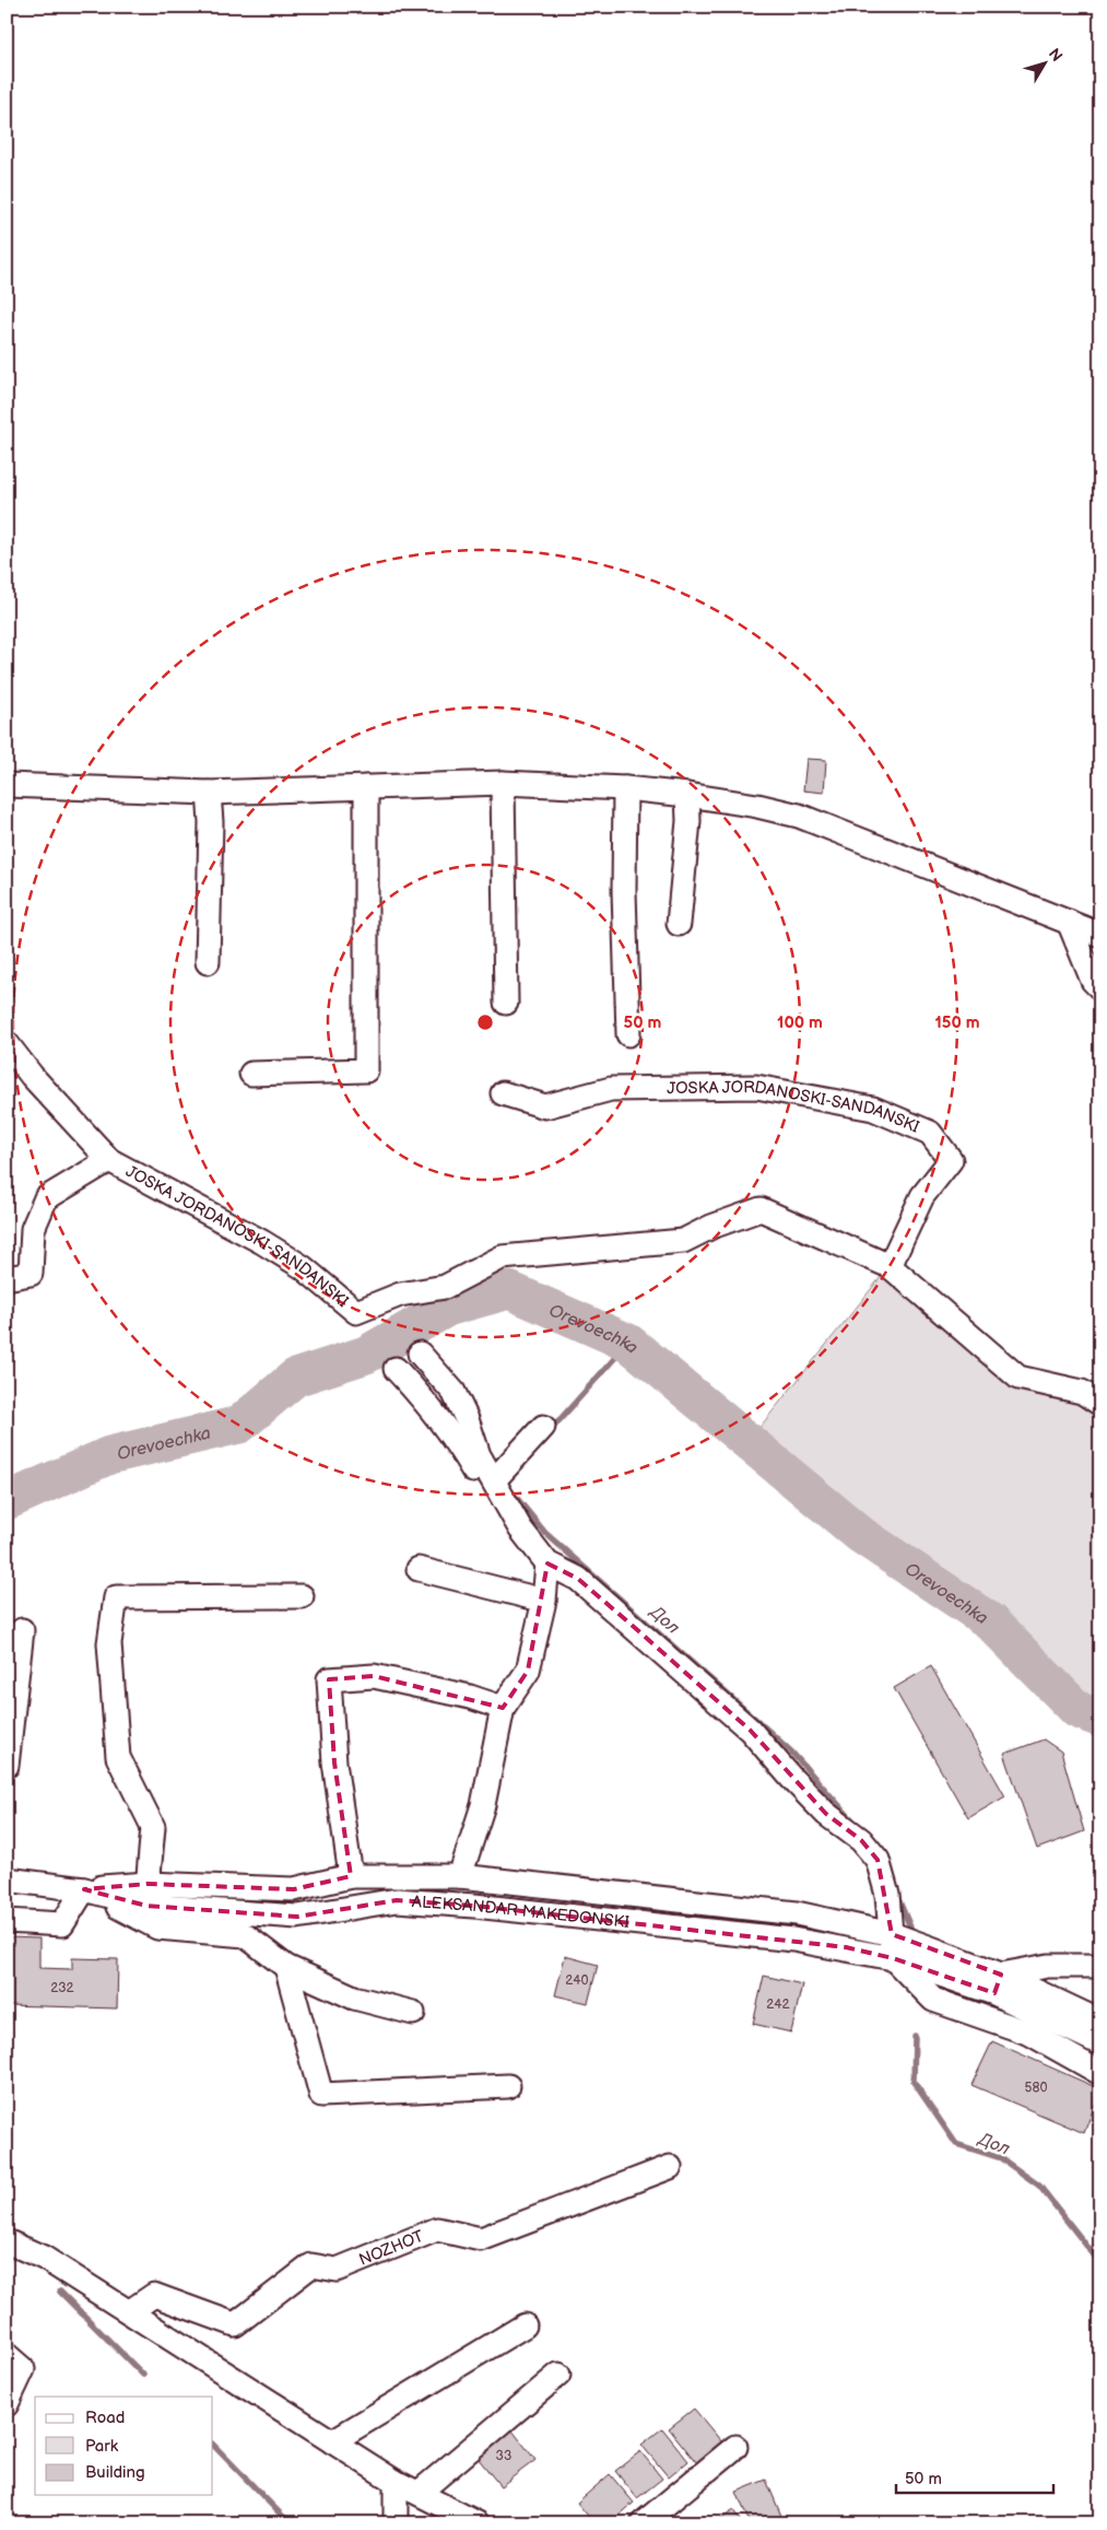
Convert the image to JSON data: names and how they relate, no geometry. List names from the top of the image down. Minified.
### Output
{"streets":{"street":["JOSKA JORDANOSKI-SANDANSKI","ALEKSANDAR MAKEDONSKI","NOZHOT"]},"water":["Orevoechka","Дол"],"house_numbers":["240","232","242","580","33"],"legend":["Road","Park","Building"],"scale_bar":"50 m","north":"top right","rings":["50 m","100 m","150 m"]}
